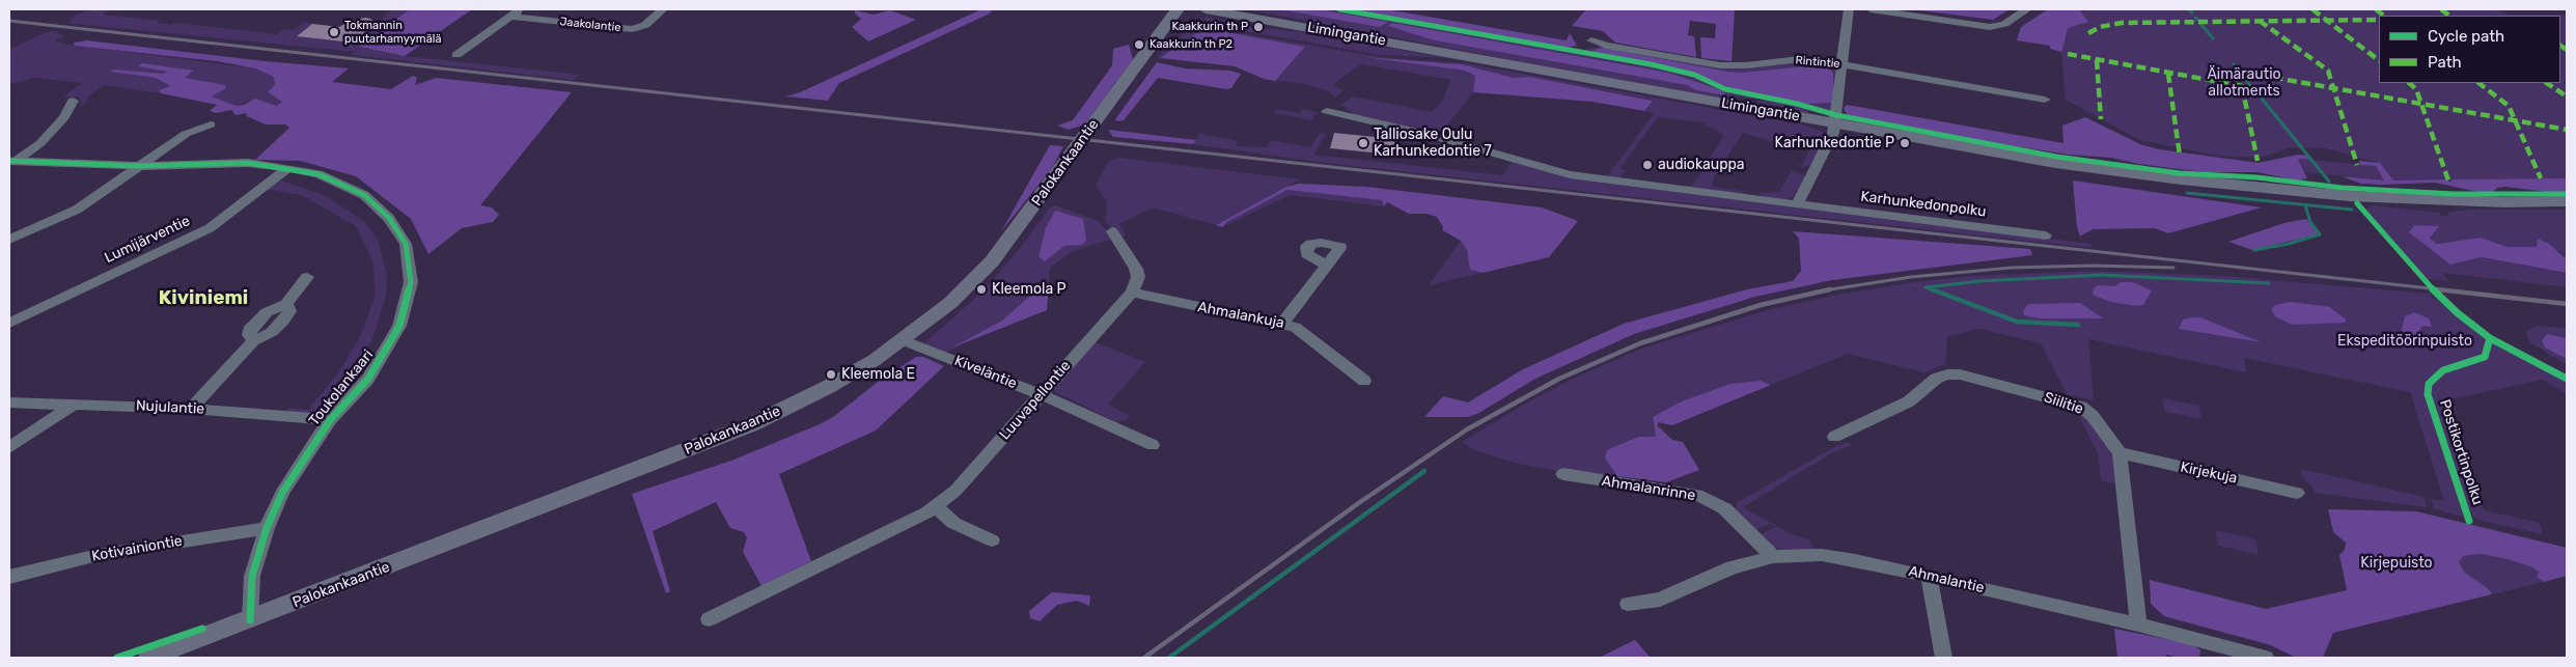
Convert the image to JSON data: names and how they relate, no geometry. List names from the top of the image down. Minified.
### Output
{"streets":{"main road":["Limingantie","Palokankaantie"],"street":["Jaakolantie","Rintintie","Karhunkedonpolku","Lumijärventie","Ahmalankuja","Kiveläntie","Toukolankaari","Luuvapellontie","Siilitie","Nujulantie","Kirjekuja","Ahmalanrinne","Kotivainiontie","Ahmalantie"],"cycle path":["Postikortinpolku"]},"crossings":[["Palokankaantie","Kiveläntie"],["Palokankaantie","Toukolankaari"],["Lumijärventie","Toukolankaari"],["Ahmalankuja","Luuvapellontie"],["Kiveläntie","Luuvapellontie"],["Toukolankaari","Nujulantie"],["Toukolankaari","Kotivainiontie"],["Siilitie","Kirjekuja"],["Siilitie","Ahmalantie"],["Ahmalanrinne","Ahmalantie"]],"districts":["Kiviniemi"],"parks":["Äimärautio allotments","Ekspeditöörinpuisto","Kirjepuisto"],"places":["Kaakkurin th P","Tokmannin puutarhamyymälä","Kaakkurin th P2","Talliosake Oulu Karhunkedontie 7","Karhunkedontie P","audiokauppa","Kleemola P","Kleemola E"],"legend":["Cycle path","Path"]}
